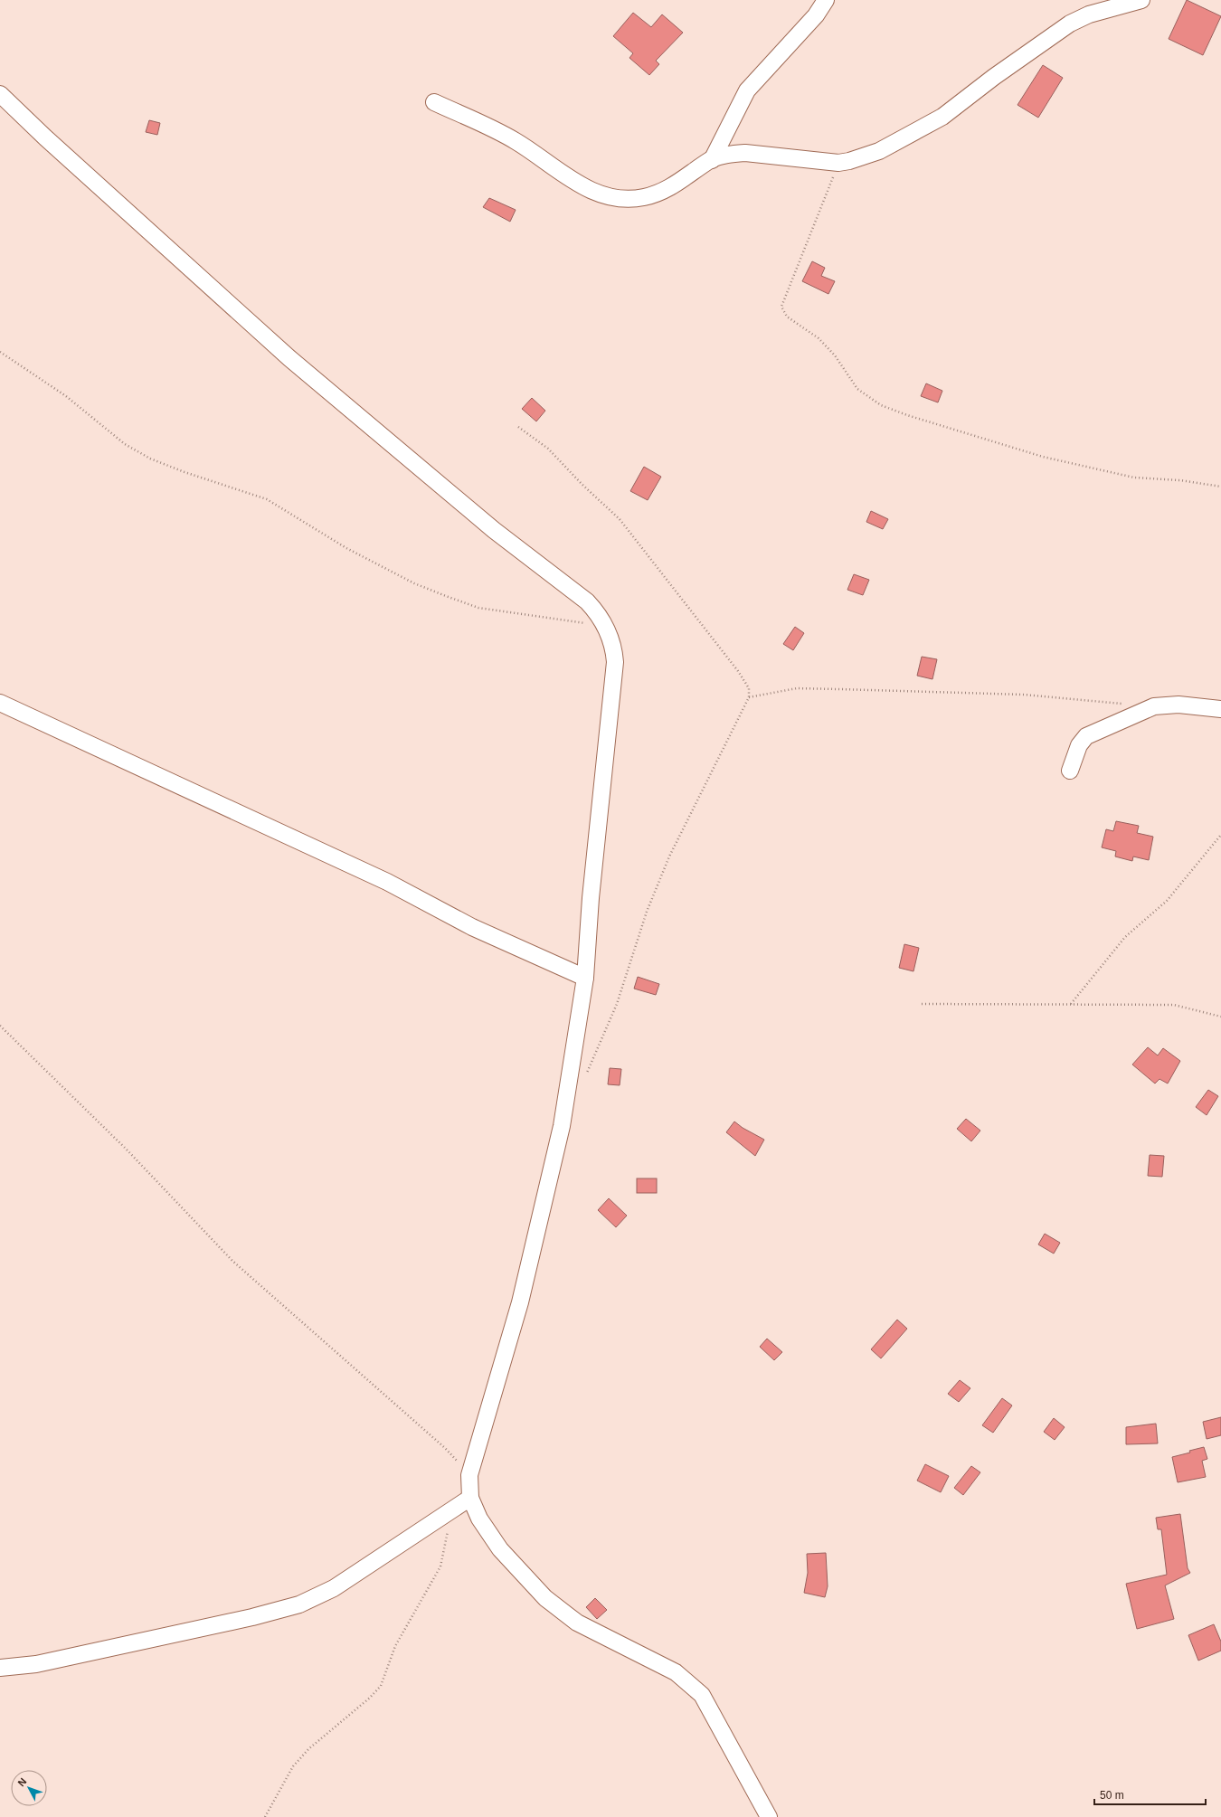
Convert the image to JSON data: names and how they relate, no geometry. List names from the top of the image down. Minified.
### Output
{"scale_bar":"50 m","north":"top left"}
